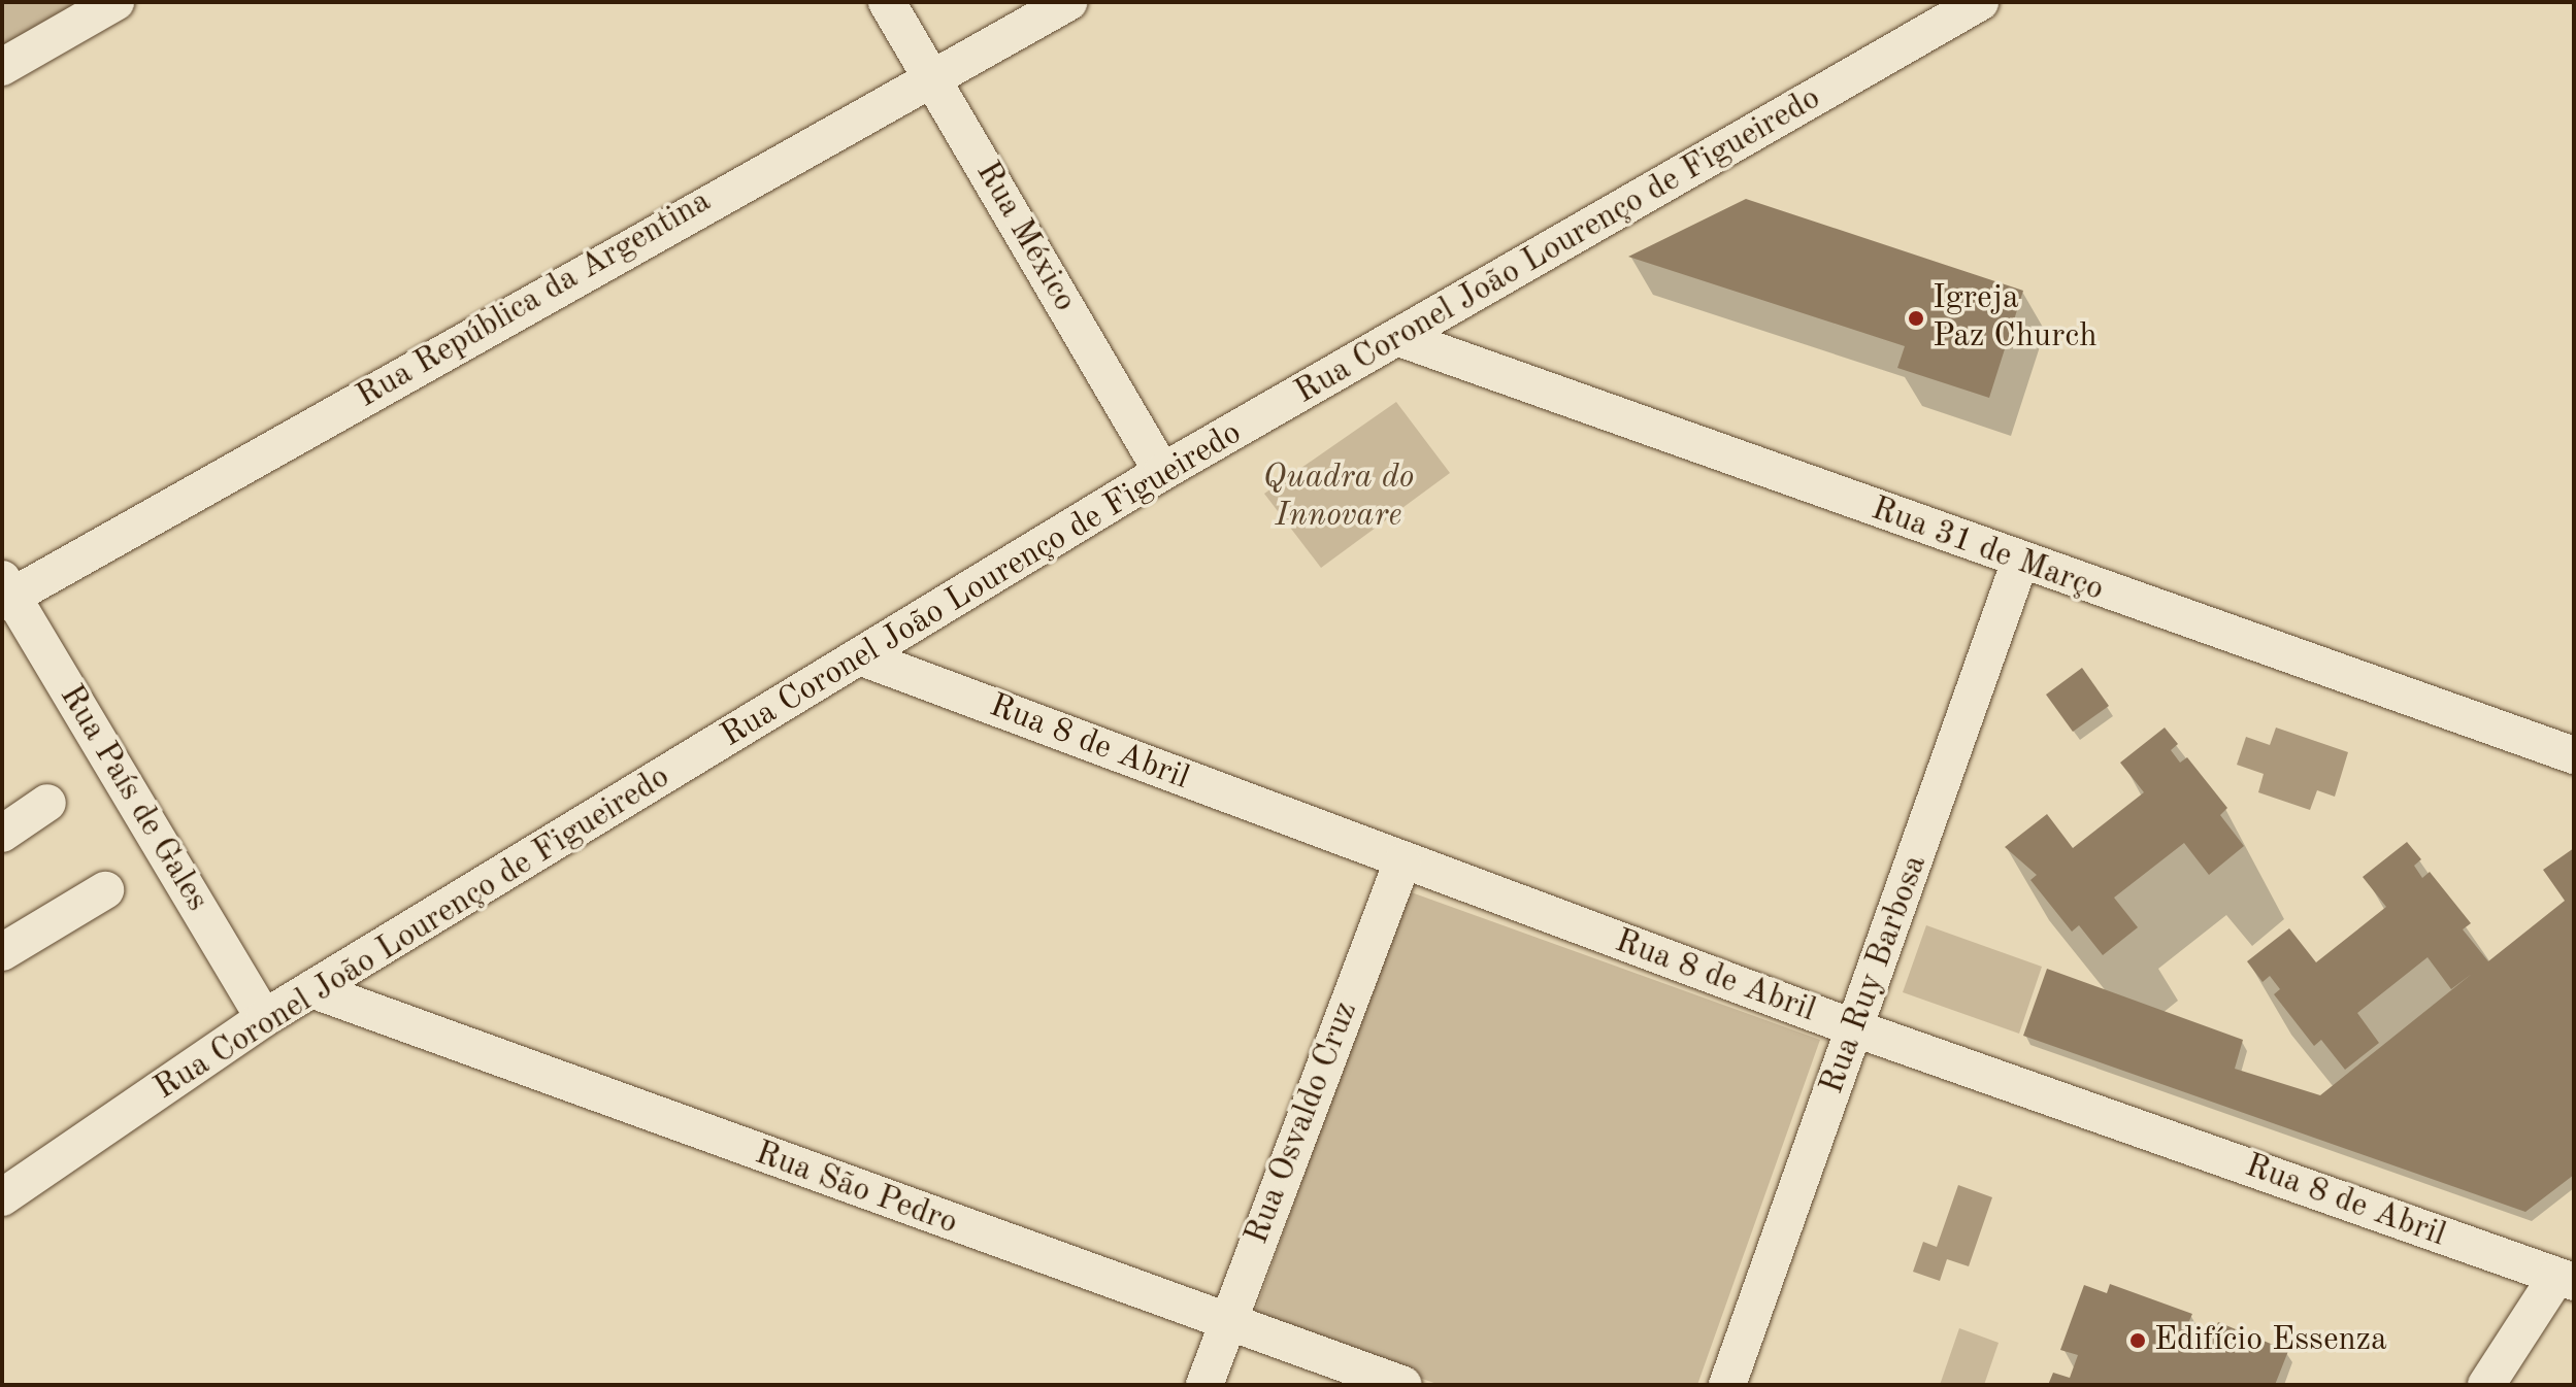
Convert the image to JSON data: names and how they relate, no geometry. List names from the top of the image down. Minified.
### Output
{"streets":{"street":["Rua México","Rua Coronel João Lourenço de Figueiredo","Rua República da Argentina","Rua 31 de Março","Rua 8 de Abril","Rua País de Gales","Rua Ruy Barbosa","Rua Osvaldo Cruz","Rua São Pedro"]},"crossings":[["Rua México","Rua Coronel João Lourenço de Figueiredo"],["Rua México","Rua República da Argentina"],["Rua Coronel João Lourenço de Figueiredo","Rua 31 de Março"],["Rua Coronel João Lourenço de Figueiredo","Rua 8 de Abril"],["Rua Coronel João Lourenço de Figueiredo","Rua País de Gales"],["Rua Coronel João Lourenço de Figueiredo","Rua São Pedro"],["Rua República da Argentina","Rua País de Gales"],["Rua 31 de Março","Rua Ruy Barbosa"],["Rua 8 de Abril","Rua Ruy Barbosa"],["Rua 8 de Abril","Rua Osvaldo Cruz"],["Rua Osvaldo Cruz","Rua São Pedro"]],"parks":["Quadra do Innovare"],"places":["Igreja Paz Church","Edifício Essenza"]}
